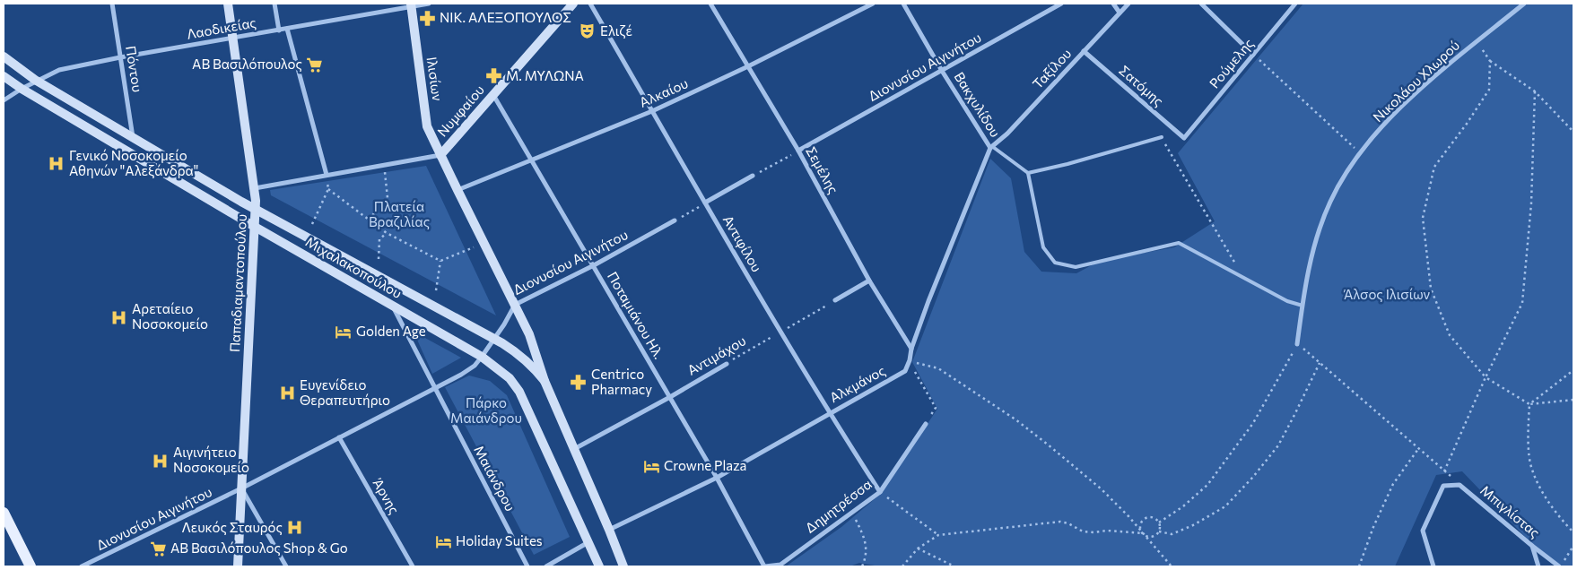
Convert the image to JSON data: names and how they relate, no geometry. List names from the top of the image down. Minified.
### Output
{"streets":{"main road":["Ιλισίων","Νυμφαίου","Μιχαλακοπούλου","Παπαδιαμαντοπούλου"],"street":["Λαοδικείας","Ρούμελης","Διονυσίου Αιγινήτου","Πόντου","Ταξίλου","Νικολάου Χλωρού","Σατόμης","Αλκαίου","Βακχυλίδου","Σεμέλης","Αντιφίλου","Ποταμιάνου Ηλ.","Αντιμάχου","Αλκμάνος","Μαιάνδρου","Άρνης","Δημητρέσσα","Μπιγλίστας"]},"crossings":[["Λαοδικείας","Πόντου"],["Λαοδικείας","Ιλισίων"],["Λαοδικείας","Μιχαλακοπούλου"],["Λαοδικείας","Παπαδιαμαντοπούλου"],["Ρούμελης","Σατόμης"],["Διονυσίου Αιγινήτου","Βακχυλίδου"],["Διονυσίου Αιγινήτου","Σεμέλης"],["Διονυσίου Αιγινήτου","Μιχαλακοπούλου"],["Διονυσίου Αιγινήτου","Παπαδιαμαντοπούλου"],["Διονυσίου Αιγινήτου","Ποταμιάνου Ηλ."],["Διονυσίου Αιγινήτου","Μαιάνδρου"],["Διονυσίου Αιγινήτου","Άρνης"],["Πόντου","Μιχαλακοπούλου"],["Ταξίλου","Σατόμης"],["Ταξίλου","Βακχυλίδου"],["Ιλισίων","Νυμφαίου"],["Ιλισίων","Μιχαλακοπούλου"],["Αλκαίου","Σεμέλης"],["Αλκαίου","Αντιφίλου"],["Αλκαίου","Μιχαλακοπούλου"],["Αλκαίου","Ποταμιάνου Ηλ."],["Νυμφαίου","Μιχαλακοπούλου"],["Νυμφαίου","Παπαδιαμαντοπούλου"],["Νυμφαίου","Ποταμιάνου Ηλ."],["Αντιφίλου","Αντιμάχου"],["Αντιφίλου","Αλκμάνος"],["Αντιφίλου","Δημητρέσσα"],["Μιχαλακοπούλου","Παπαδιαμαντοπούλου"],["Μιχαλακοπούλου","Αντιμάχου"],["Μιχαλακοπούλου","Αλκμάνος"],["Μιχαλακοπούλου","Μαιάνδρου"],["Ποταμιάνου Ηλ.","Αντιμάχου"],["Ποταμιάνου Ηλ.","Αλκμάνος"],["Ποταμιάνου Ηλ.","Δημητρέσσα"]],"parks":["Πλατεία Βραζιλίας","Άλσος Ιλισίων","Πάρκο Μαιάνδρου"],"places":{"pharmacy":["ΝΙΚ. ΑΛΕΞΟΠΟΥΛΟΣ","Μ. ΜΥΛΩΝΑ","Centrico Pharmacy"],"theatre":["Ελιζέ"],"supermarket":["ΑΒ Βασιλόπουλος","ΑΒ Βασιλόπουλος Shop & Go"],"hospital":["Γενικό Νοσοκομείο Αθηνών \"Αλεξάνδρα\"","Αρεταίειο Νοσοκομείο","Ευγενίδειο Θεραπευτήριο","Αιγινήτειο Νοσοκομείο","Λευκός Σταυρός"],"hotel":["Golden Age","Crowne Plaza","Holiday Suites"]}}
